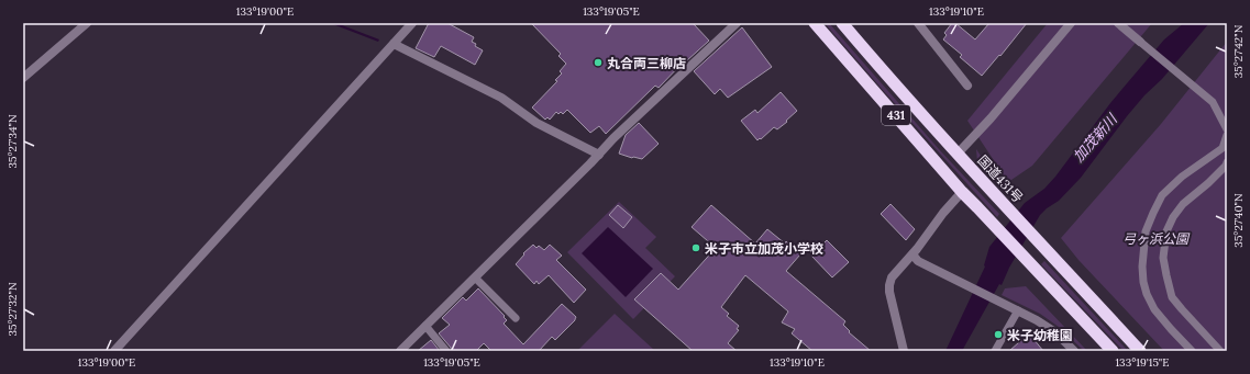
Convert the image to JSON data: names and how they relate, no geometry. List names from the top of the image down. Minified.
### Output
{"streets":{"highway":["431","国道431号"]},"water":["加茂新川"],"parks":["弓ヶ浜公園"],"places":["丸合両三柳店","米子市立加茂小学校","米子幼稚園"],"coordinates":["133°19'00\"E","133°19'05\"E","133°19'10\"E","35°27'42\"N","35°27'34\"N","35°27'40\"N","35°27'32\"N","133°19'15\"E"]}
